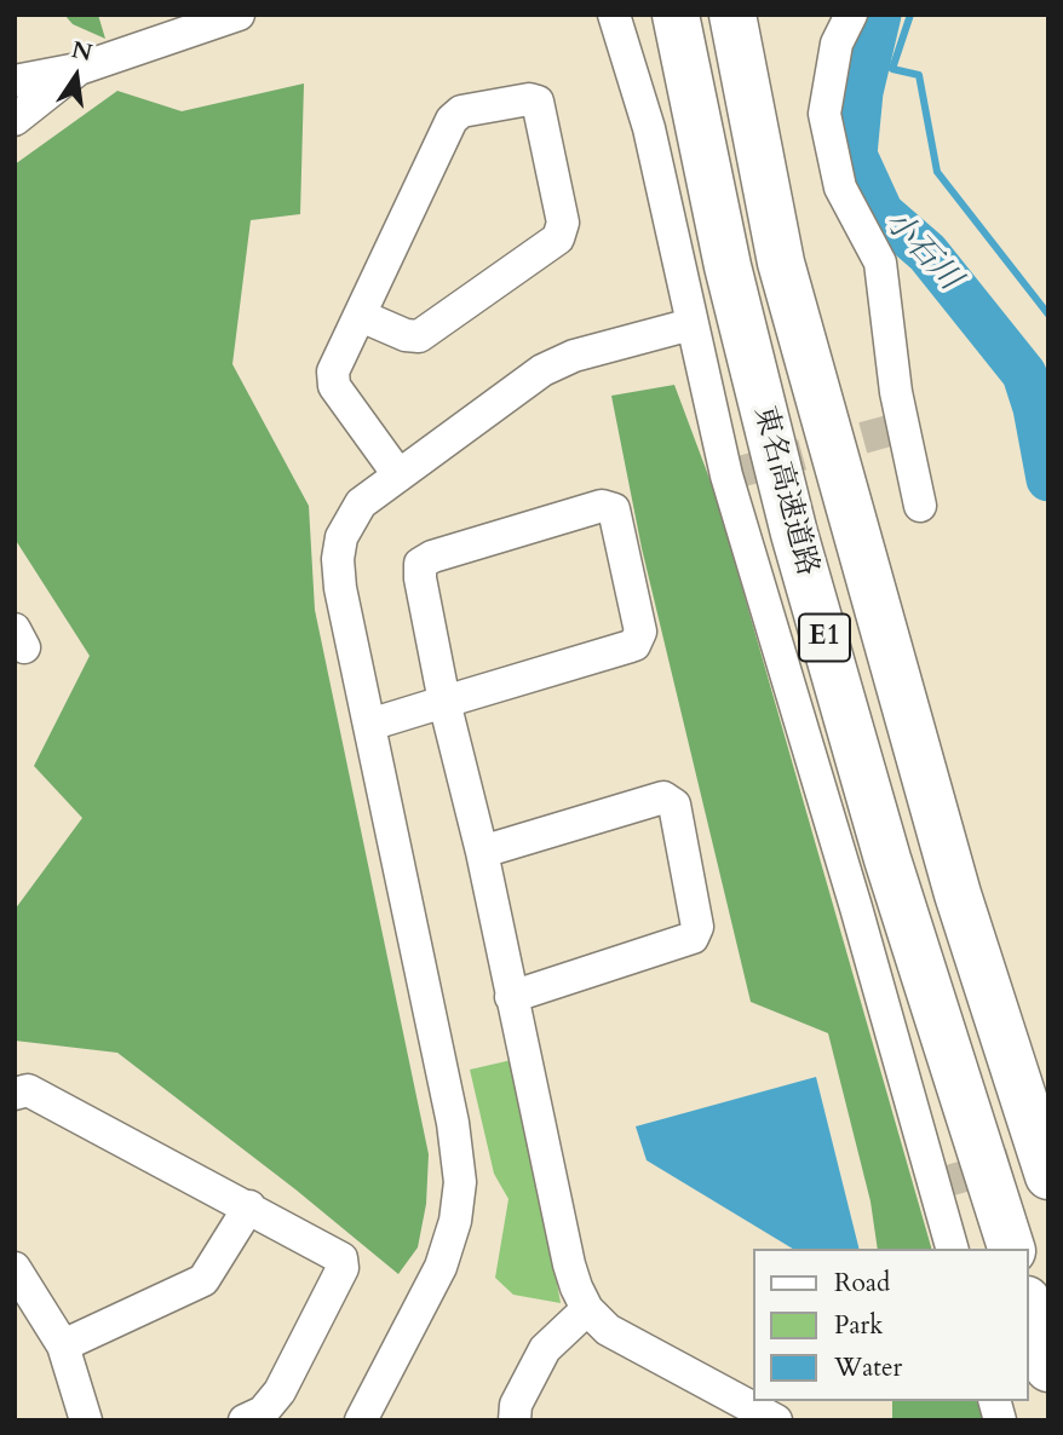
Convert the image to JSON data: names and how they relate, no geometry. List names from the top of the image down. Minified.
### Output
{"streets":{"highway":["東名高速道路","E1"]},"water":["小石川"],"legend":["Road","Park","Water"],"north":"top"}
